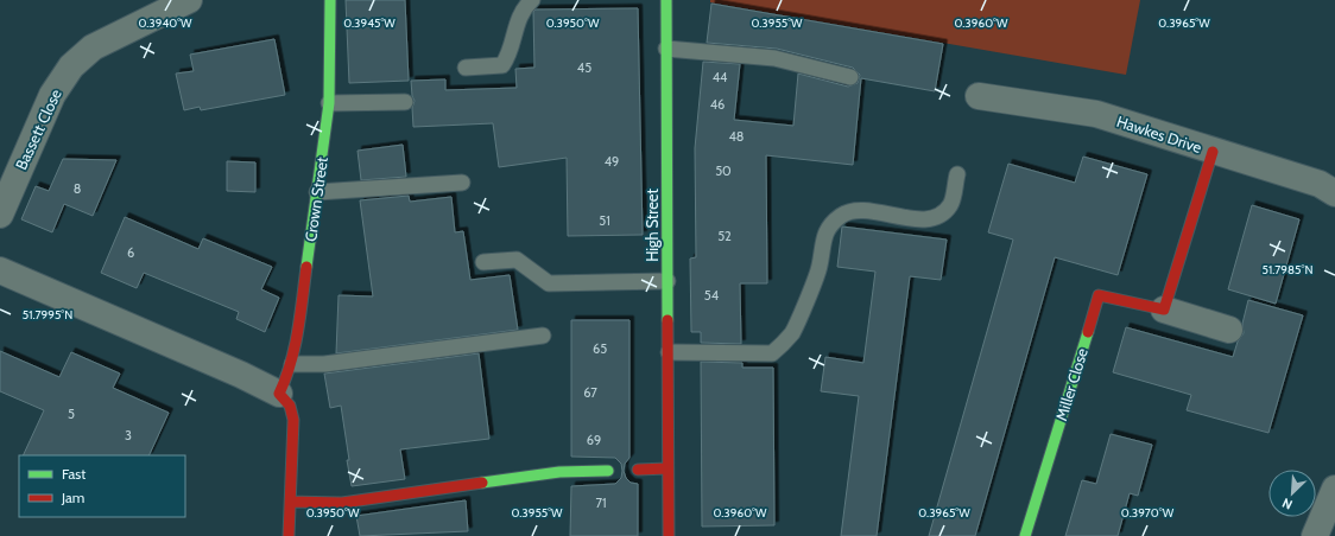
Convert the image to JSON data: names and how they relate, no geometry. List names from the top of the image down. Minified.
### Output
{"streets":{"street":["Bassett Close","Hawkes Drive","Crown Street","High Street","Miller Close"]},"house_numbers":["45","44","46","48","49","50","8","51","52","6","54","65","67","5","3","69","71"],"legend":["Fast","Jam"],"north":"bottom left","coordinates":["0.3940°W","0.3945°W","0.3950°W","0.3955°W","0.3960°W","0.3965°W","51.7985°N","51.7995°N","0.3970°W"]}
